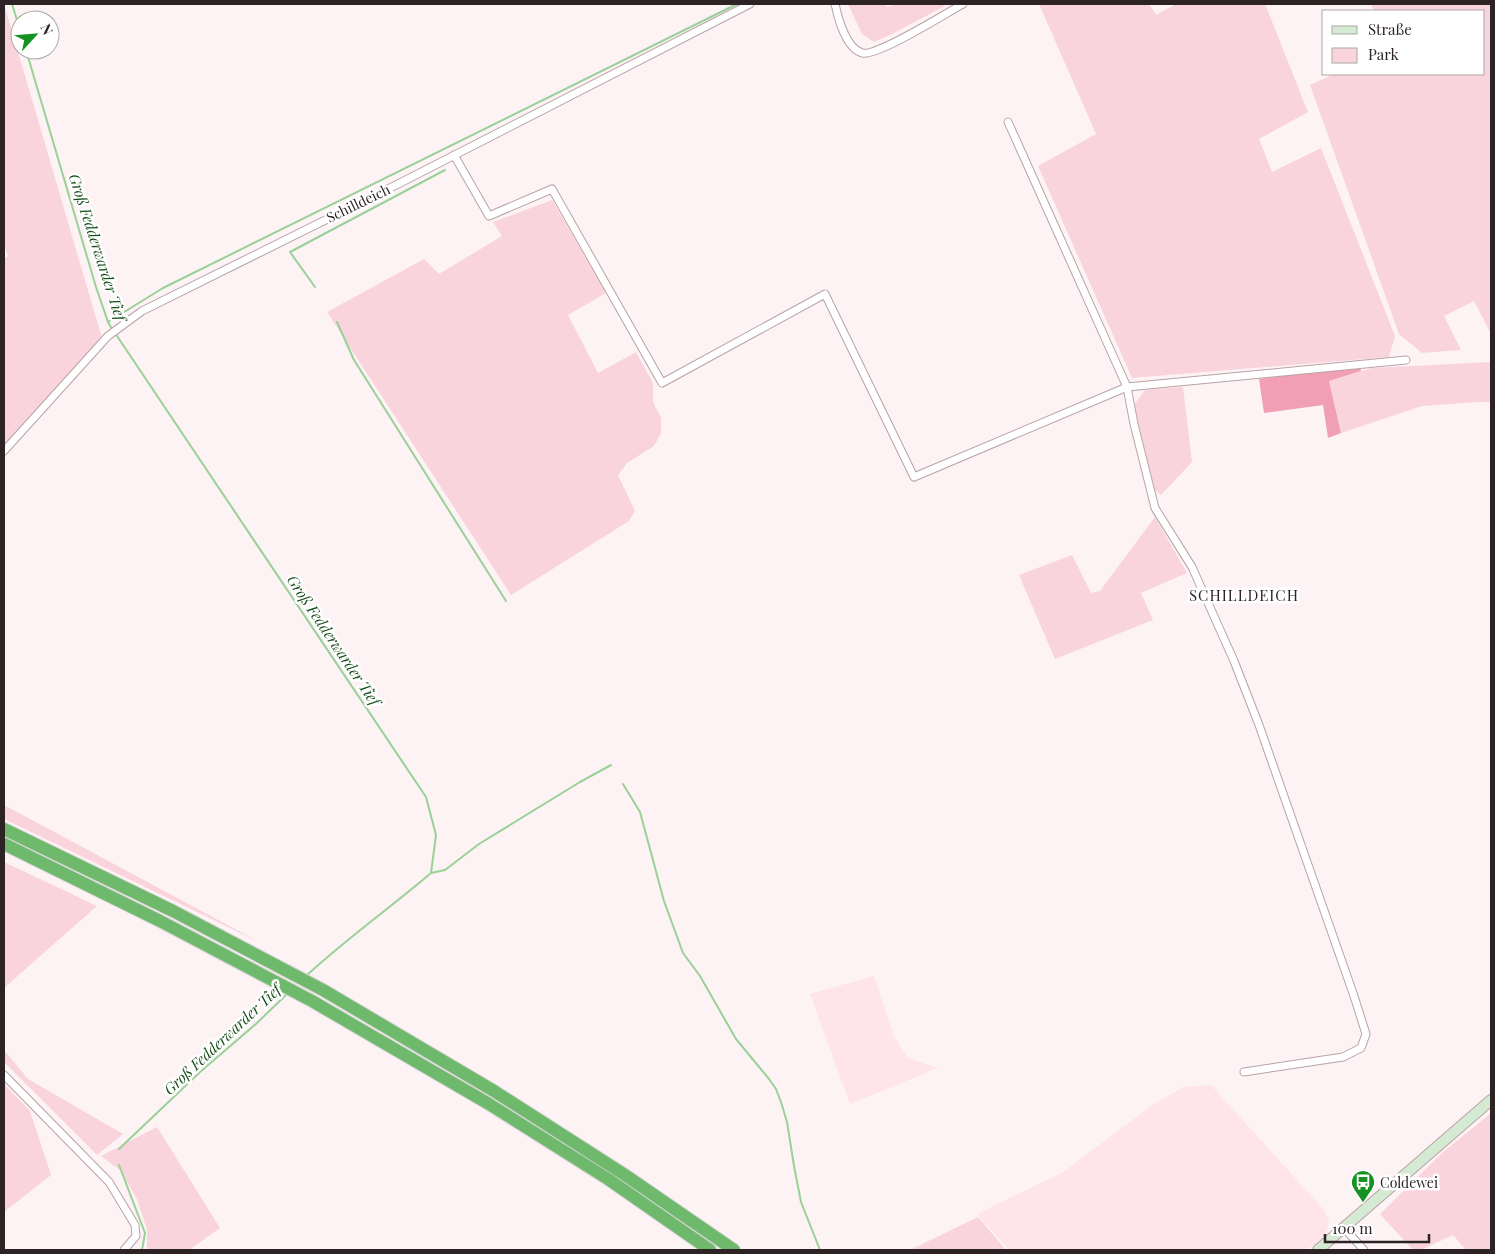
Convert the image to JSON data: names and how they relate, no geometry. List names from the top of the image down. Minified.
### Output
{"streets":{"street":["Schilldeich"]},"districts":["SCHILLDEICH"],"water":["Groß Fedderwarder Tief"],"places":{"bus stop":["Coldewei"]},"legend":["Straße","Park"],"scale_bar":"100 m","north":"top right"}
